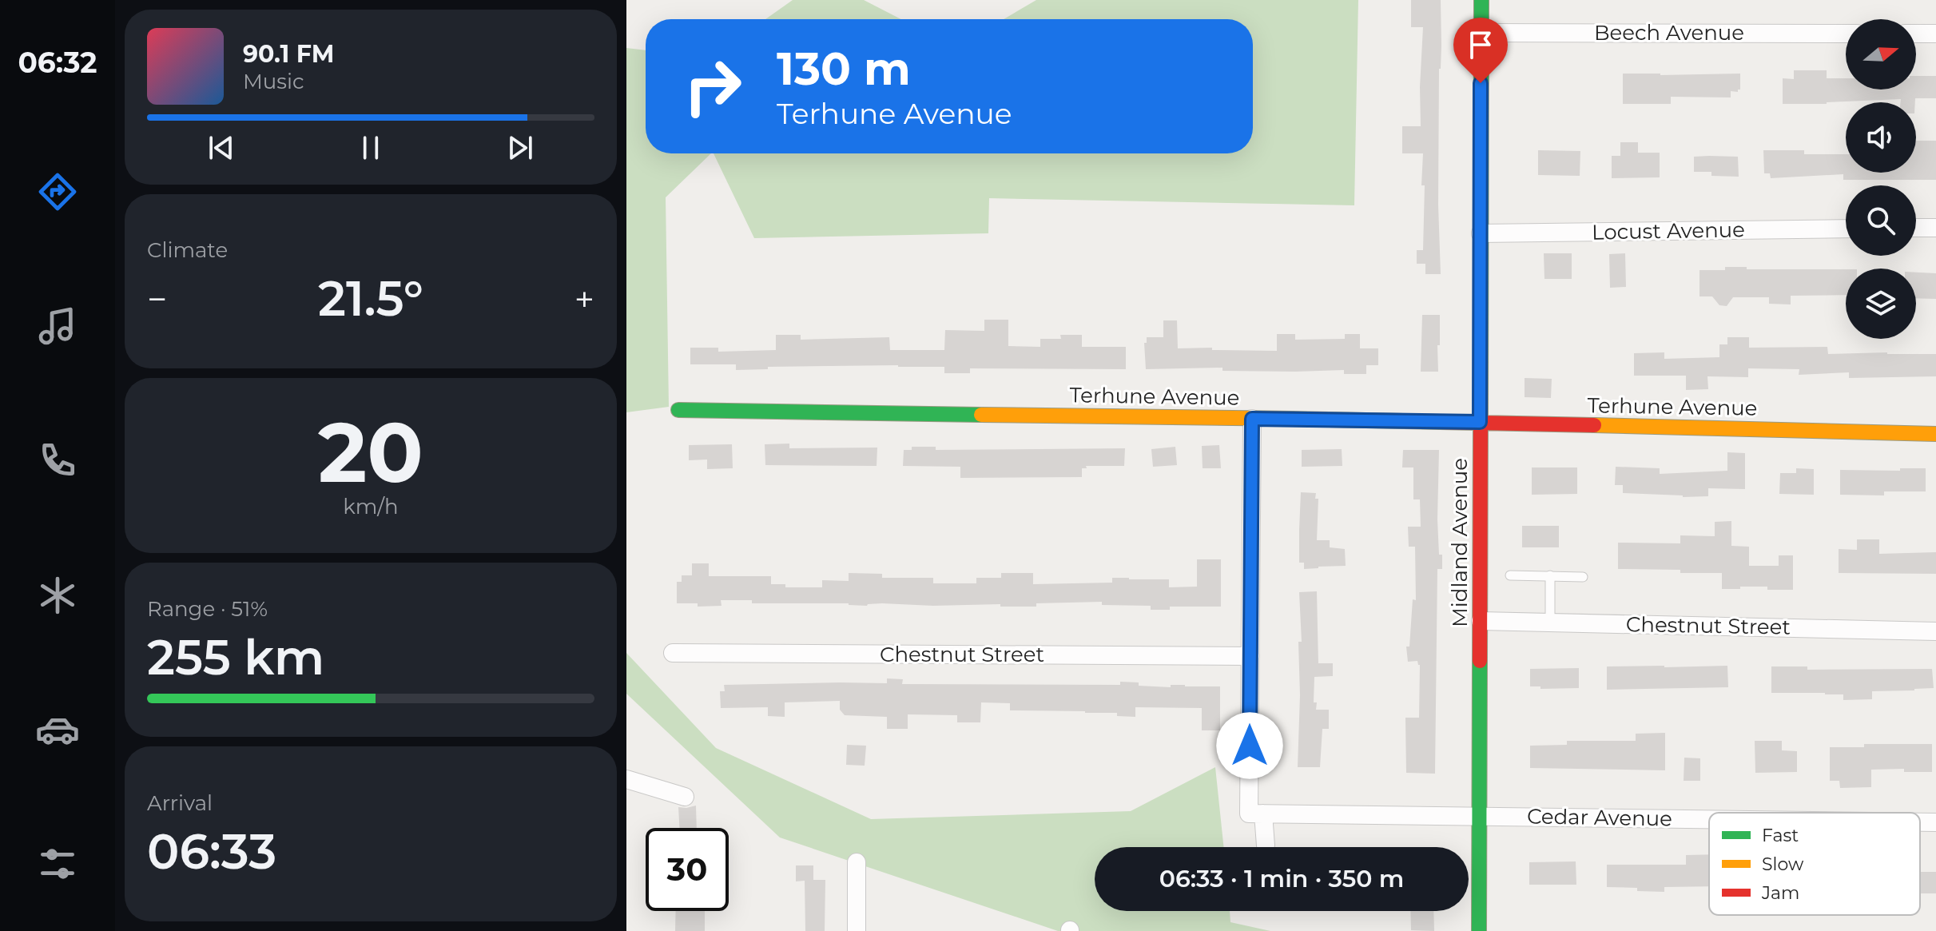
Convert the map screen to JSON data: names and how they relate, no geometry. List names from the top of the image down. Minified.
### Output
{"streets":{"street":["Beech Avenue","Locust Avenue","Terhune Avenue","Midland Avenue","Chestnut Street","Cedar Avenue"]},"crossings":[["Beech Avenue","Midland Avenue"],["Locust Avenue","Midland Avenue"],["Terhune Avenue","Midland Avenue"],["Midland Avenue","Chestnut Street"],["Midland Avenue","Cedar Avenue"]],"legend":["Fast","Slow","Jam"],"north":"right","page":{"tabs":"06:32","turn":["130 m","Terhune Avenue"],"song":["90.1 FM","Music"],"tile":["Climate",["20","km/h"],["Range · 51%","255 km"],["Arrival","06:33"]],"heat":["−","21.5°","+"],"limit":"30","trip":"06:33 · 1 min · 350 m"}}
